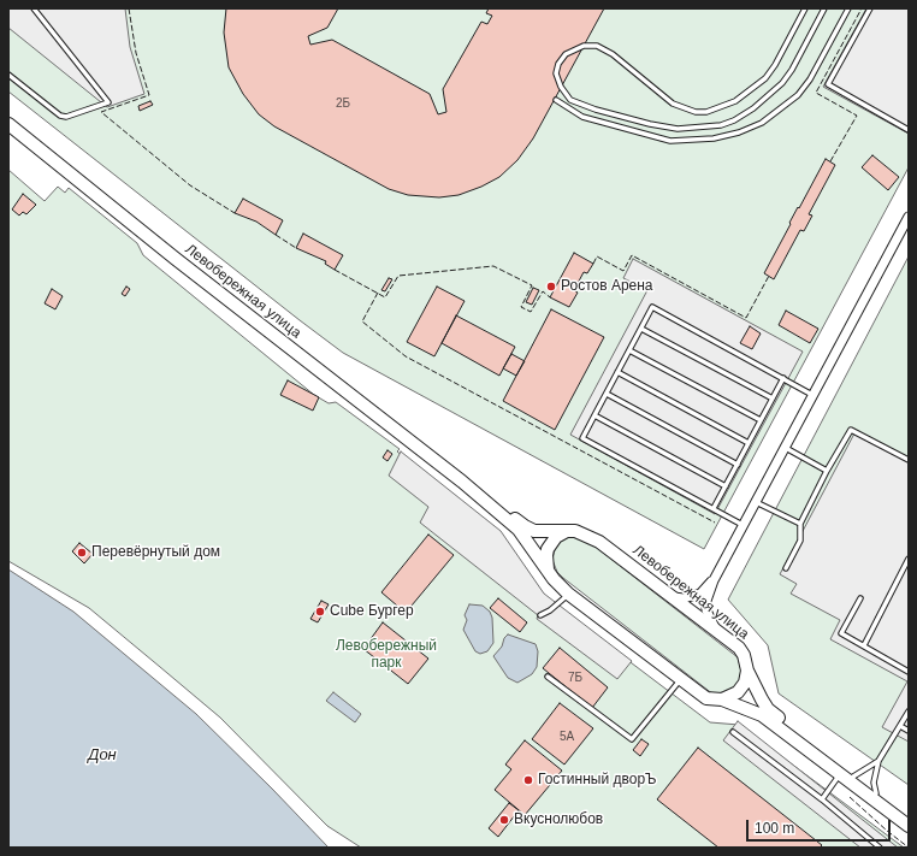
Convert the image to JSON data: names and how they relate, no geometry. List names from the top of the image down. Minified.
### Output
{"streets":{"main road":["Левобережная улица"]},"water":["Дон"],"parks":["Левобережный парк"],"places":["Ростов Арена","Перевёрнутый дом","Cube Бургер","Гостинный дворЪ","Вкуснолюбов"],"house_numbers":["2Б","7Б","5А"],"scale_bar":"100 m"}
